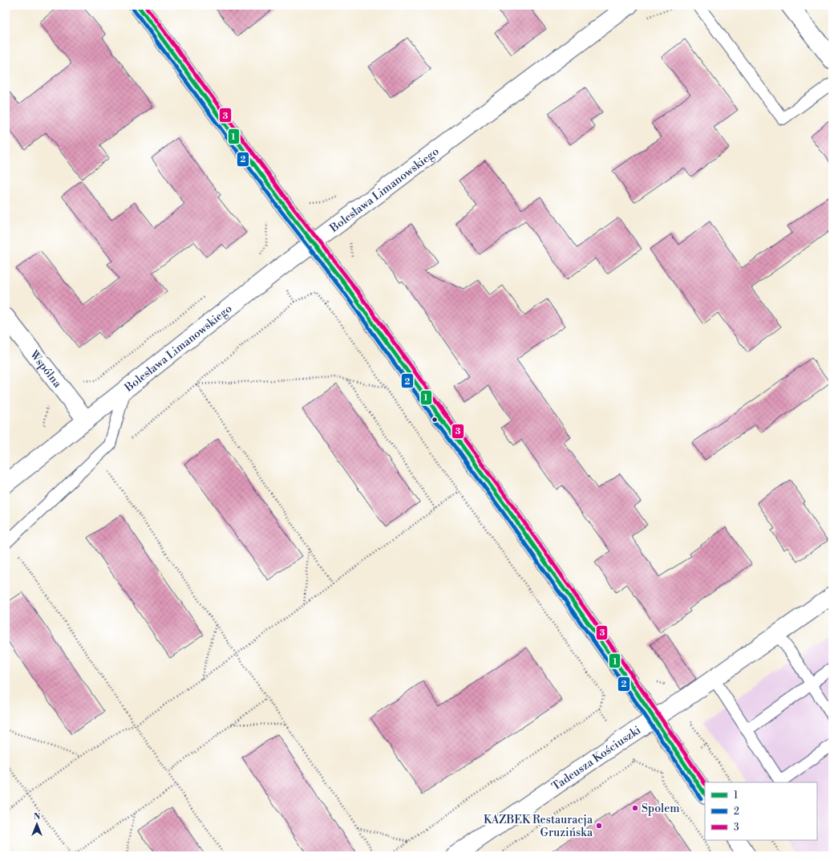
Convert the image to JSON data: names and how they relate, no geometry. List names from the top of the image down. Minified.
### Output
{"streets":{"street":["Bolesława Limanowskiego","Wspólna","Tadeusza Kościuszki"]},"crossings":[["Bolesława Limanowskiego","Wspólna"]],"places":["Spolem","KAZBEK Restauracja Gruzińska"],"lines":["transit line 1","transit line 3","transit line 2"],"legend":["1","2","3"],"north":"top"}
